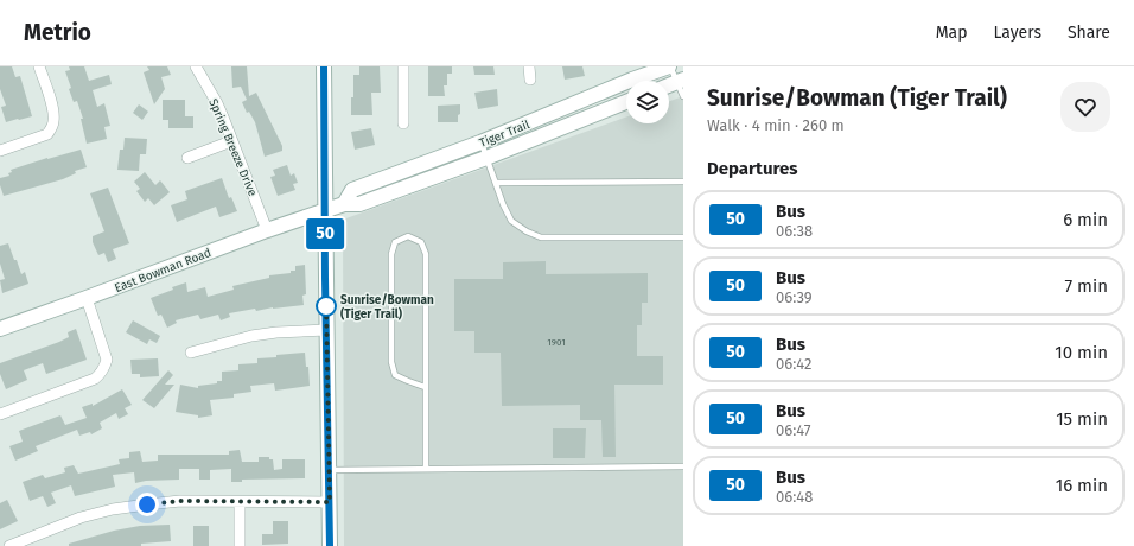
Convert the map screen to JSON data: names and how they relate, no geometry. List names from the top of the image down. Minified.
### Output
{"streets":{"street":["Tiger Trail","Spring Breeze Drive","East Bowman Road"]},"crossings":[["Tiger Trail","East Bowman Road"],["Spring Breeze Drive","East Bowman Road"]],"places":["Sunrise/Bowman (Tiger Trail)"],"lines":["bus line 50"],"house_numbers":["1901"],"page":{"header":"Metrio","nav":["Map","Layers","Share"],"on_map":"50","heading":[["Sunrise/Bowman (Tiger Trail)","Walk · 4 min · 260 m"],"Departures"],"list":[{"mark":"50","name":"Bus","note":"06:38","value":"6 min"},{"mark":"50","name":"Bus","note":"06:39","value":"7 min"},{"mark":"50","name":"Bus","note":"06:42","value":"10 min"},{"mark":"50","name":"Bus","note":"06:47","value":"15 min"},{"mark":"50","name":"Bus","note":"06:48","value":"16 min"}]}}
